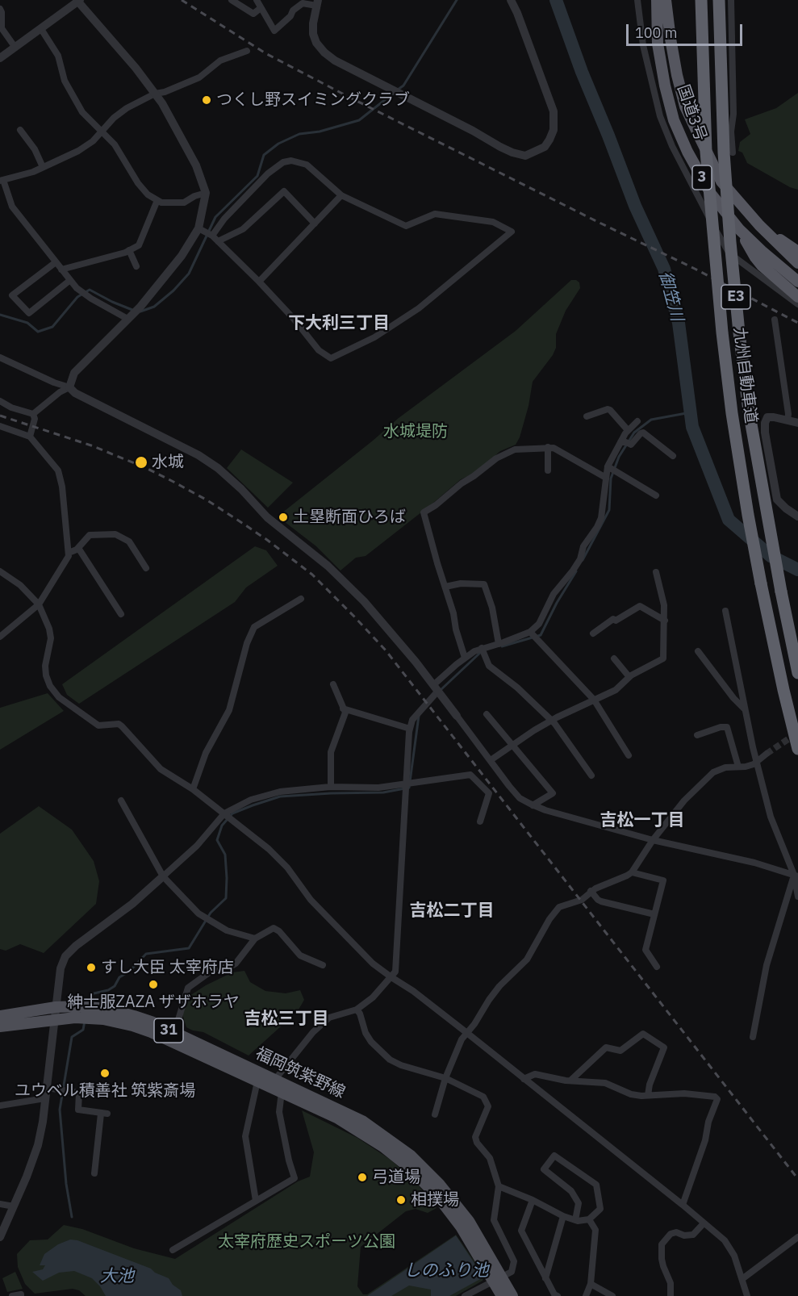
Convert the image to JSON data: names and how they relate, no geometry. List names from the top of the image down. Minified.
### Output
{"streets":{"highway":["国道3号","3","E3","九州自動車道"],"main road":["31","福岡筑紫野線"]},"crossings":[["国道3号","3"]],"districts":["下大利三丁目","吉松一丁目","吉松二丁目","吉松三丁目"],"water":["御笠川","しのふり池","大池"],"parks":["水城堤防","太宰府歴史スポーツ公園"],"places":["つくし野スイミングクラブ","水城","土塁断面ひろば","すし大臣 太宰府店","紳士服ZAZA ザザホラヤ","ユウベル積善社 筑紫斎場","弓道場","相撲場"],"scale_bar":"100 m"}
